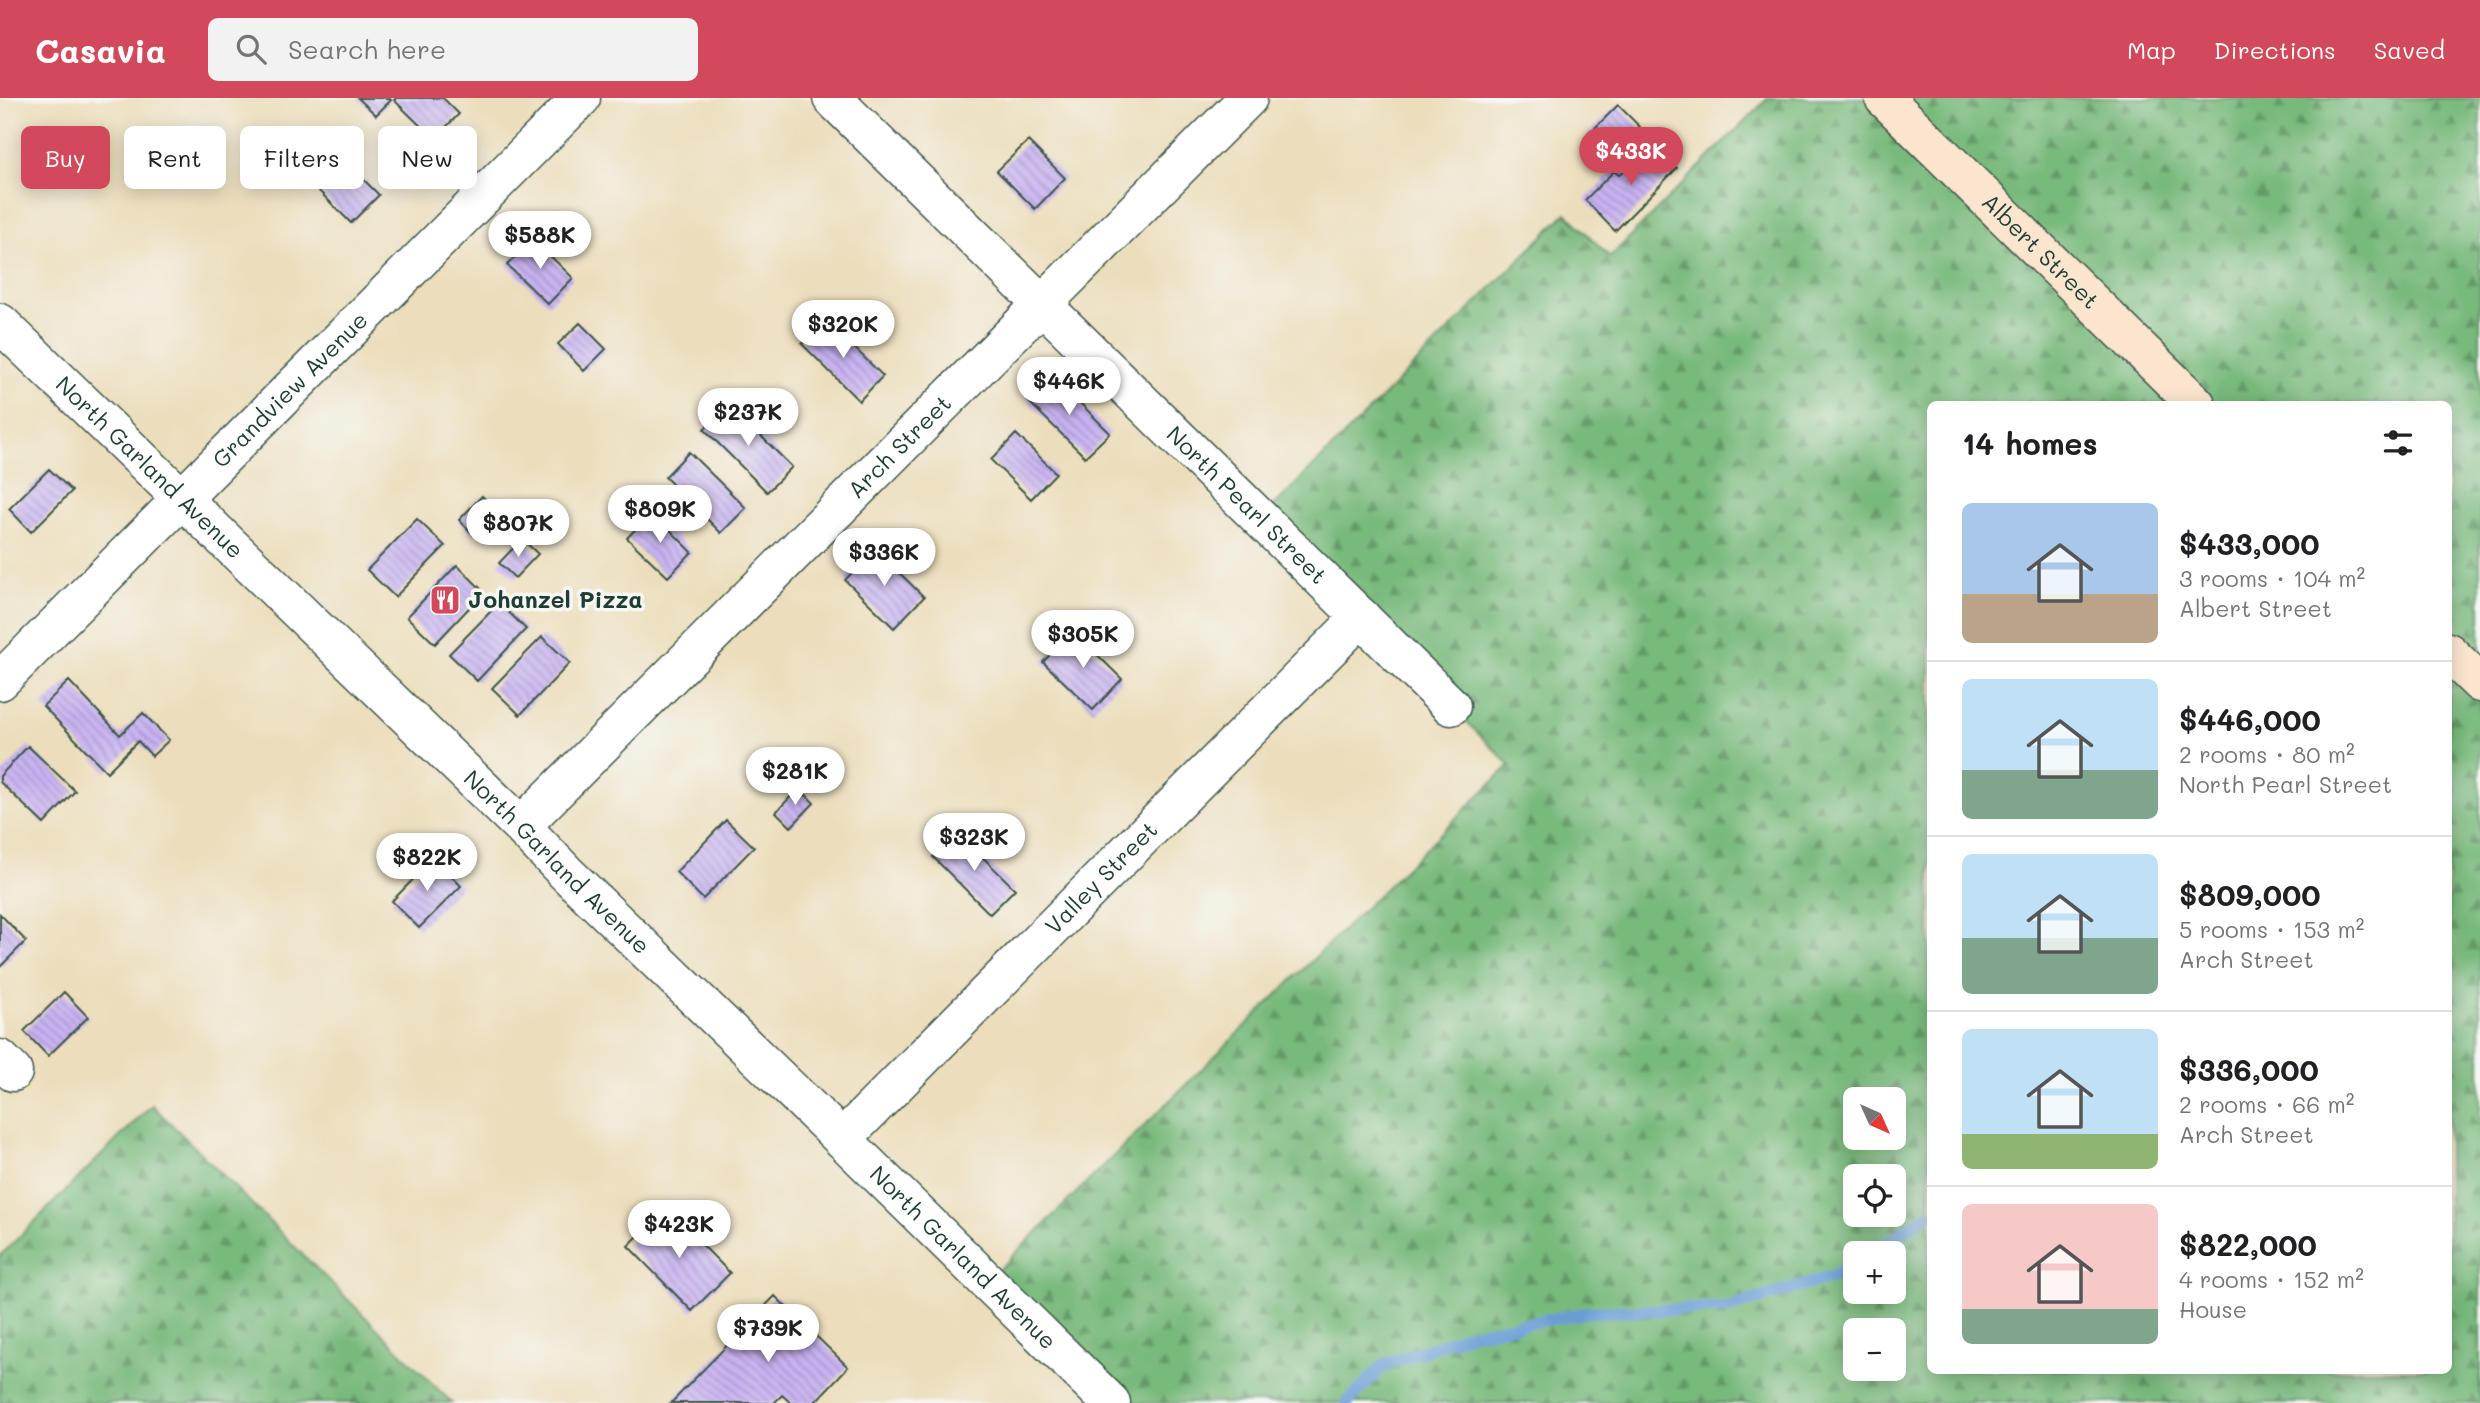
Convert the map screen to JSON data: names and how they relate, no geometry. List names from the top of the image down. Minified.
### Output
{"streets":{"main road":["Albert Street"],"street":["Grandview Avenue","Arch Street","North Garland Avenue","North Pearl Street","Valley Street"]},"crossings":[["Grandview Avenue","North Garland Avenue"],["Arch Street","North Garland Avenue"],["Arch Street","North Pearl Street"],["North Garland Avenue","Valley Street"],["North Pearl Street","Valley Street"]],"places":{"restaurant":["Johanzel Pizza"]},"north":"bottom right","page":{"header":"Casavia","search":"Search here","nav":["Map","Directions","Saved"],"chip":["Buy","Rent","Filters","New"],"price":["$433K","$588K","$320K","$446K","$237K","$809K","$807K","$336K","$305K","$281K","$323K","$822K","$423K","$739K"],"heading":"14 homes","list":[{"name":"$433,000","note":"3 rooms · 104 m² · Albert Street"},{"name":"$446,000","note":"2 rooms · 80 m² · North Pearl Street"},{"name":"$809,000","note":"5 rooms · 153 m² · Arch Street"},{"name":"$336,000","note":"2 rooms · 66 m² · Arch Street"},{"name":"$822,000","note":"4 rooms · 152 m² · House"}],"map_buttons":["+","−"]}}
